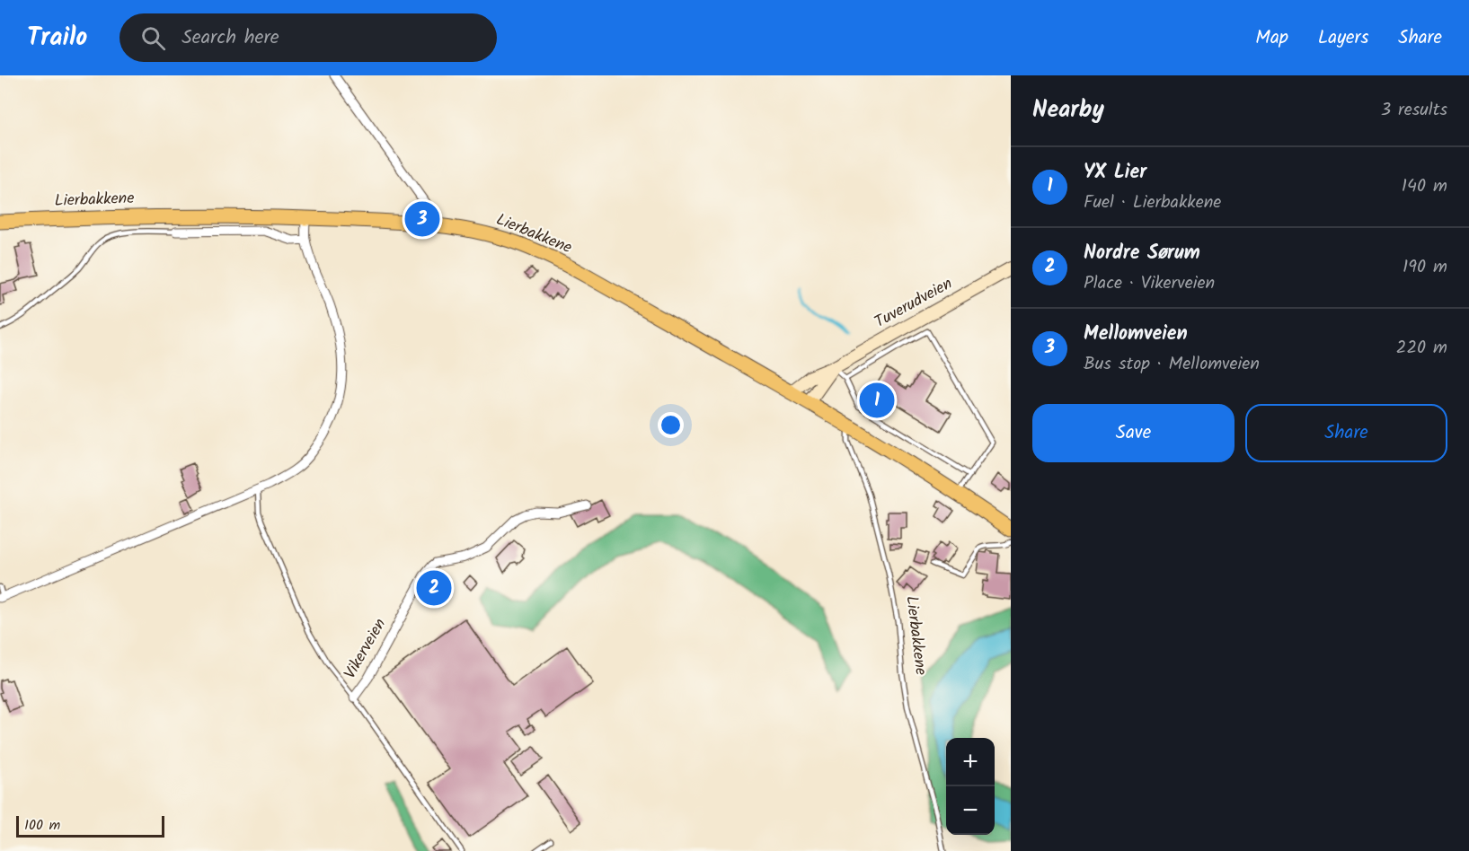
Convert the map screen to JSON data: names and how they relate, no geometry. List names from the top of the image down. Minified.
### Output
{"streets":{"main road":["Lierbakkene","Tuverudveien"],"street":["Vikerveien"]},"crossings":[["Lierbakkene","Tuverudveien"]],"scale_bar":"100 m","page":{"header":"Trailo","search":"Search here","nav":["Map","Layers","Share"],"heading":["Nearby","3 results"],"list":[{"mark":"1","name":"YX Lier","note":"Fuel · Lierbakkene","value":"140 m"},{"mark":"2","name":"Nordre Sørum","note":"Place · Vikerveien","value":"190 m"},{"mark":"3","name":"Mellomveien","note":"Bus stop · Mellomveien","value":"220 m"}],"pins":["3","1","2"],"buttons":["Save","Share"],"map_buttons":["+","−"],"scale":"100 m"}}
